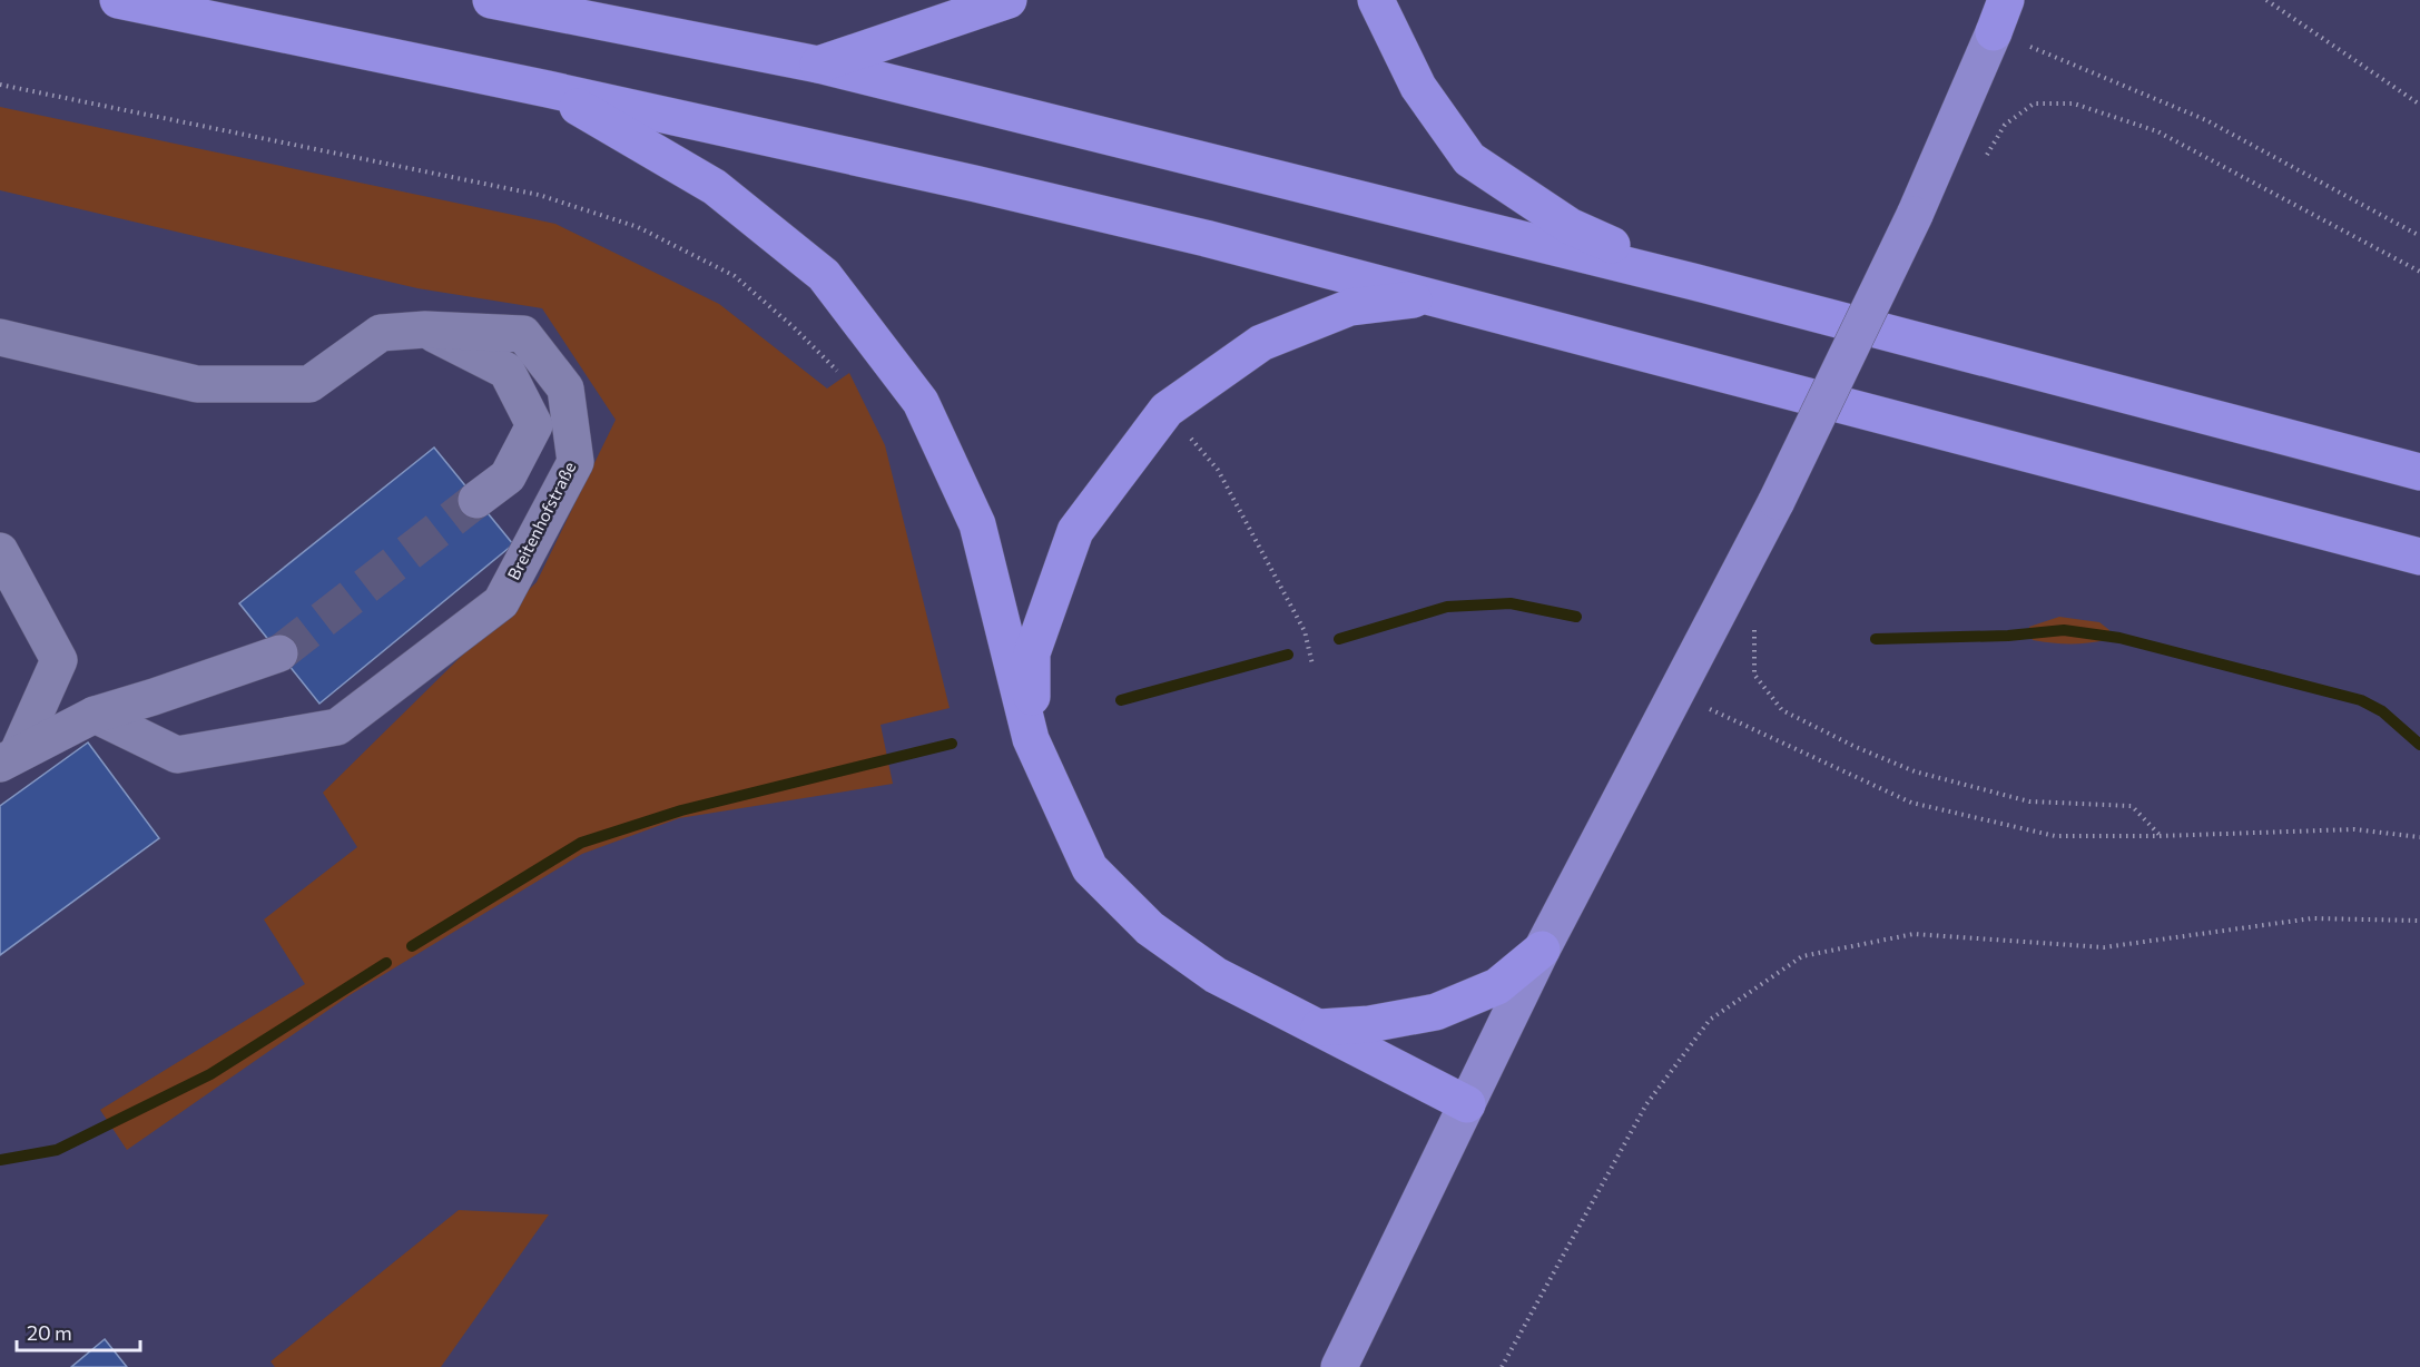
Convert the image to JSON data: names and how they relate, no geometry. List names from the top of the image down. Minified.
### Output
{"streets":{"lane":["Breitenhofstraße"]},"scale_bar":"20 m"}
